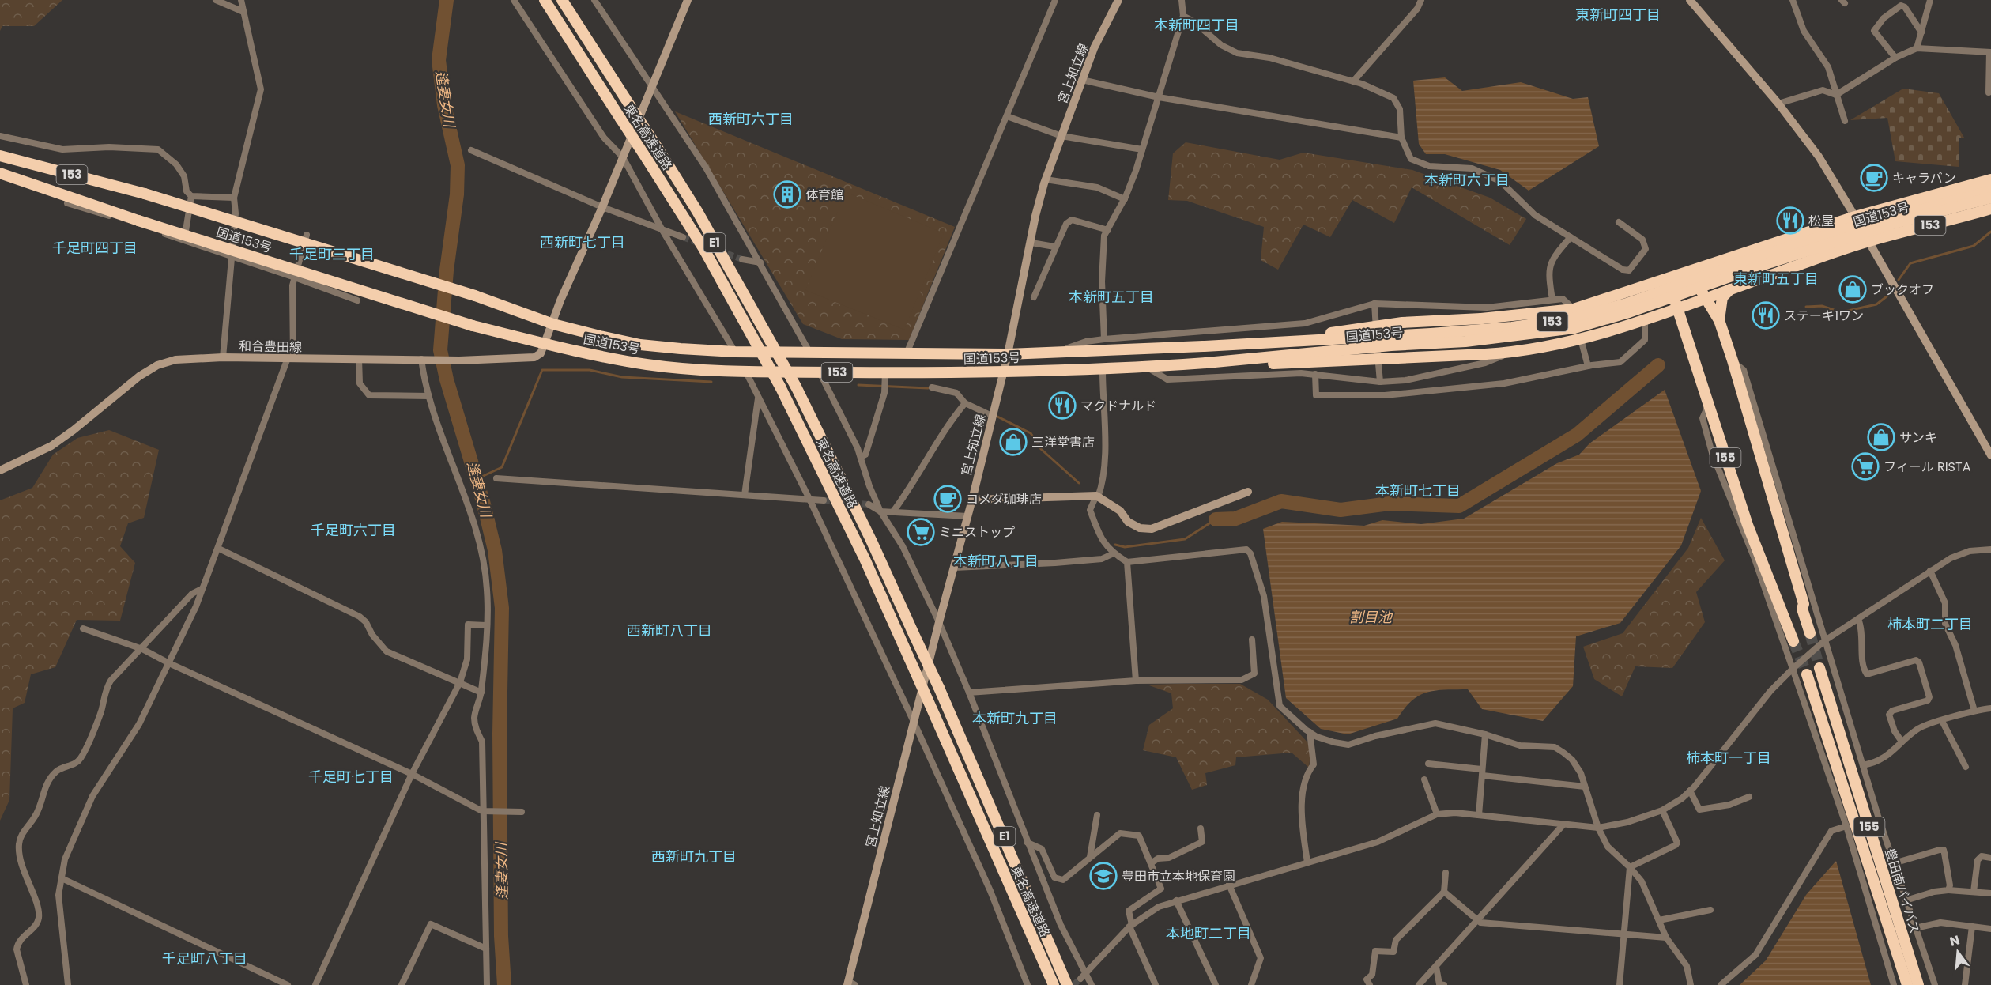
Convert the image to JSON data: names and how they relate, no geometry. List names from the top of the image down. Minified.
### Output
{"streets":{"highway":["東名高速道路","153","国道153号","E1","155","豊田南バイパス"],"main road":["宮上知立線","和合豊田線"]},"crossings":[["宮上知立線","国道153号"],["153","国道153号"],["153","155"],["国道153号","和合豊田線"]],"districts":["東新町四丁目","本新町四丁目","西新町六丁目","本新町六丁目","西新町七丁目","千足町四丁目","千足町三丁目","東新町五丁目","本新町五丁目","本新町七丁目","千足町六丁目","本新町八丁目","柿本町二丁目","西新町八丁目","本新町九丁目","柿本町一丁目","千足町七丁目","西新町九丁目","本地町二丁目","千足町八丁目"],"water":["逢妻女川","割目池"],"places":{"cafe":["キャラバン","コメダ珈琲店"],"building":["体育館"],"restaurant":["松屋","ステーキ1ワン","マクドナルド"],"shop":["ブックオフ","サンキ","三洋堂書店"],"supermarket":["フィール RISTA","ミニストップ"],"school or university":["豊田市立本地保育園"]},"north":"top"}
